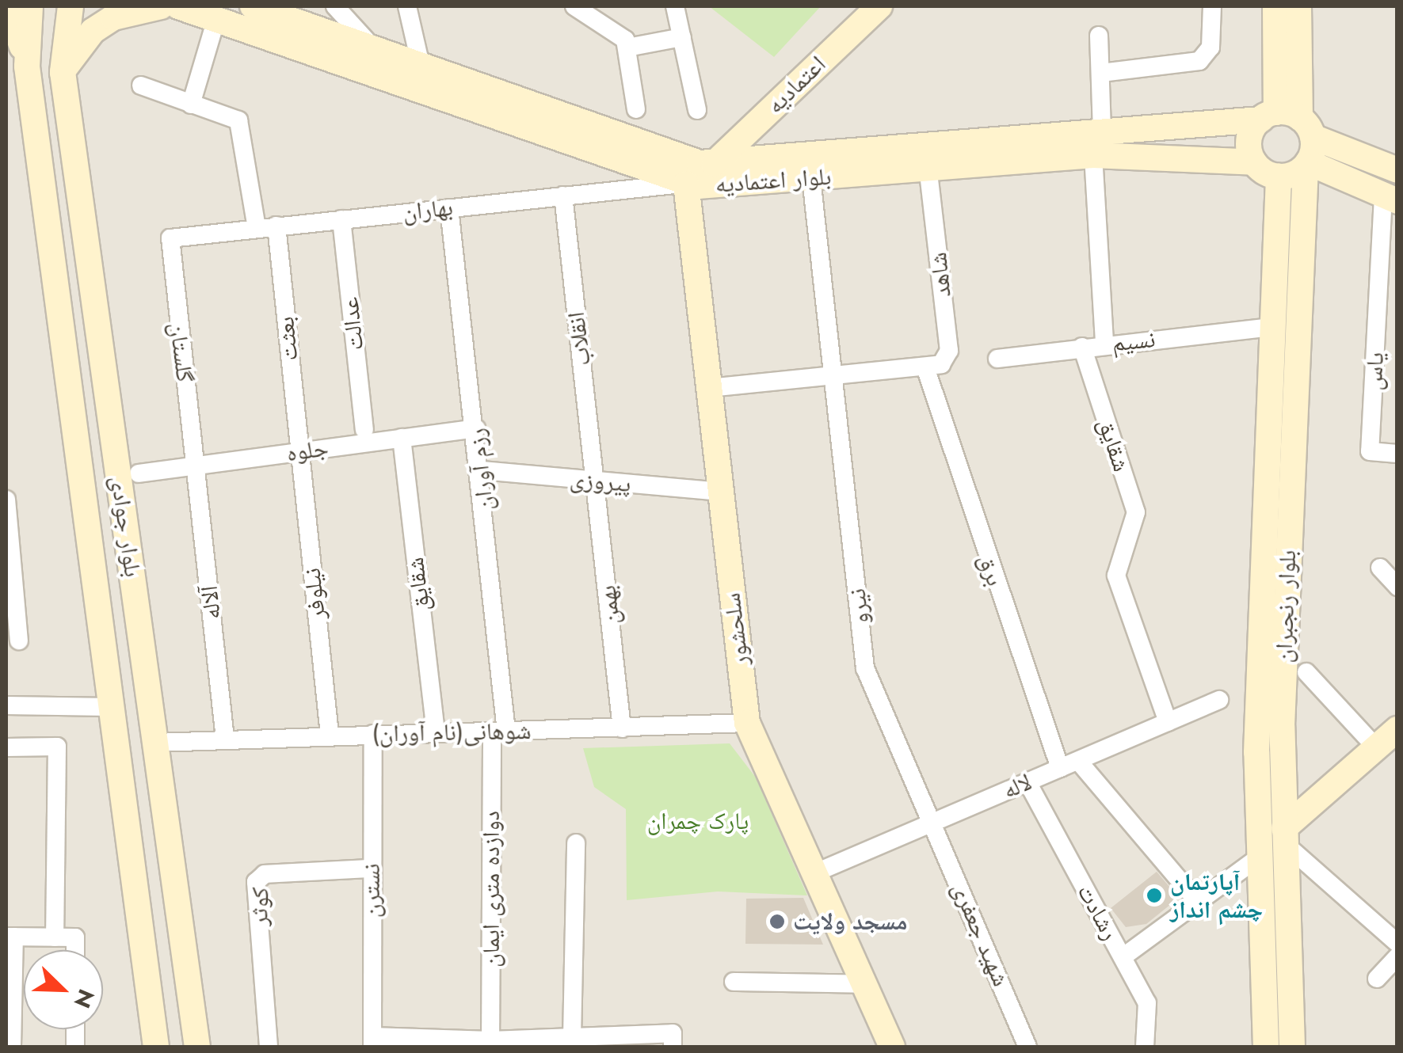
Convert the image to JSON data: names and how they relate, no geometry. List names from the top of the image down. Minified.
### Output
{"streets":{"street":["اعتمادیه","بلوار اعتمادیه","بهاران","شاهد","عدالت","بعثت","انقلاب","نسیم","گلستان","یاس","شقایق","جلوه","رزم آوران","پیروزی","بلوار جوادی","برق","نیلوفر","آلاله","بهمن","نیرو","بلوار رنجبران","سلحشور","شوهانی(نام آوران)","لاله","دوازده متری ایمان","نسترن","کوثر","رشادت","شهید جعفری"]},"crossings":[["اعتمادیه","بلوار اعتمادیه"],["بلوار اعتمادیه","بهاران"],["بلوار اعتمادیه","شاهد"],["بلوار اعتمادیه","نیرو"],["بلوار اعتمادیه","بلوار رنجبران"],["بلوار اعتمادیه","سلحشور"],["بهاران","عدالت"],["بهاران","بعثت"],["بهاران","انقلاب"],["بهاران","گلستان"],["بهاران","رزم آوران"],["بهاران","سلحشور"],["شاهد","برق"],["بعثت","جلوه"],["بعثت","نیلوفر"],["انقلاب","پیروزی"],["انقلاب","بهمن"],["نسیم","شقایق"],["نسیم","بلوار رنجبران"],["گلستان","جلوه"],["گلستان","آلاله"],["شقایق","جلوه"],["شقایق","شوهانی(نام آوران)"],["شقایق","لاله"],["جلوه","رزم آوران"],["جلوه","نیلوفر"],["جلوه","آلاله"],["رزم آوران","پیروزی"],["رزم آوران","شوهانی(نام آوران)"],["رزم آوران","دوازده متری ایمان"],["پیروزی","بهمن"],["پیروزی","سلحشور"],["بلوار جوادی","شوهانی(نام آوران)"],["برق","لاله"],["نیلوفر","شوهانی(نام آوران)"],["آلاله","شوهانی(نام آوران)"],["بهمن","شوهانی(نام آوران)"],["نیرو","لاله"],["نیرو","شهید جعفری"],["سلحشور","شوهانی(نام آوران)"],["سلحشور","لاله"],["شوهانی(نام آوران)","دوازده متری ایمان"],["شوهانی(نام آوران)","نسترن"],["لاله","رشادت"],["لاله","شهید جعفری"],["نسترن","کوثر"]],"parks":["پارک چمران"],"places":["آپارتمان چشم انداز","مسجد ولایت"],"north":"bottom right"}
